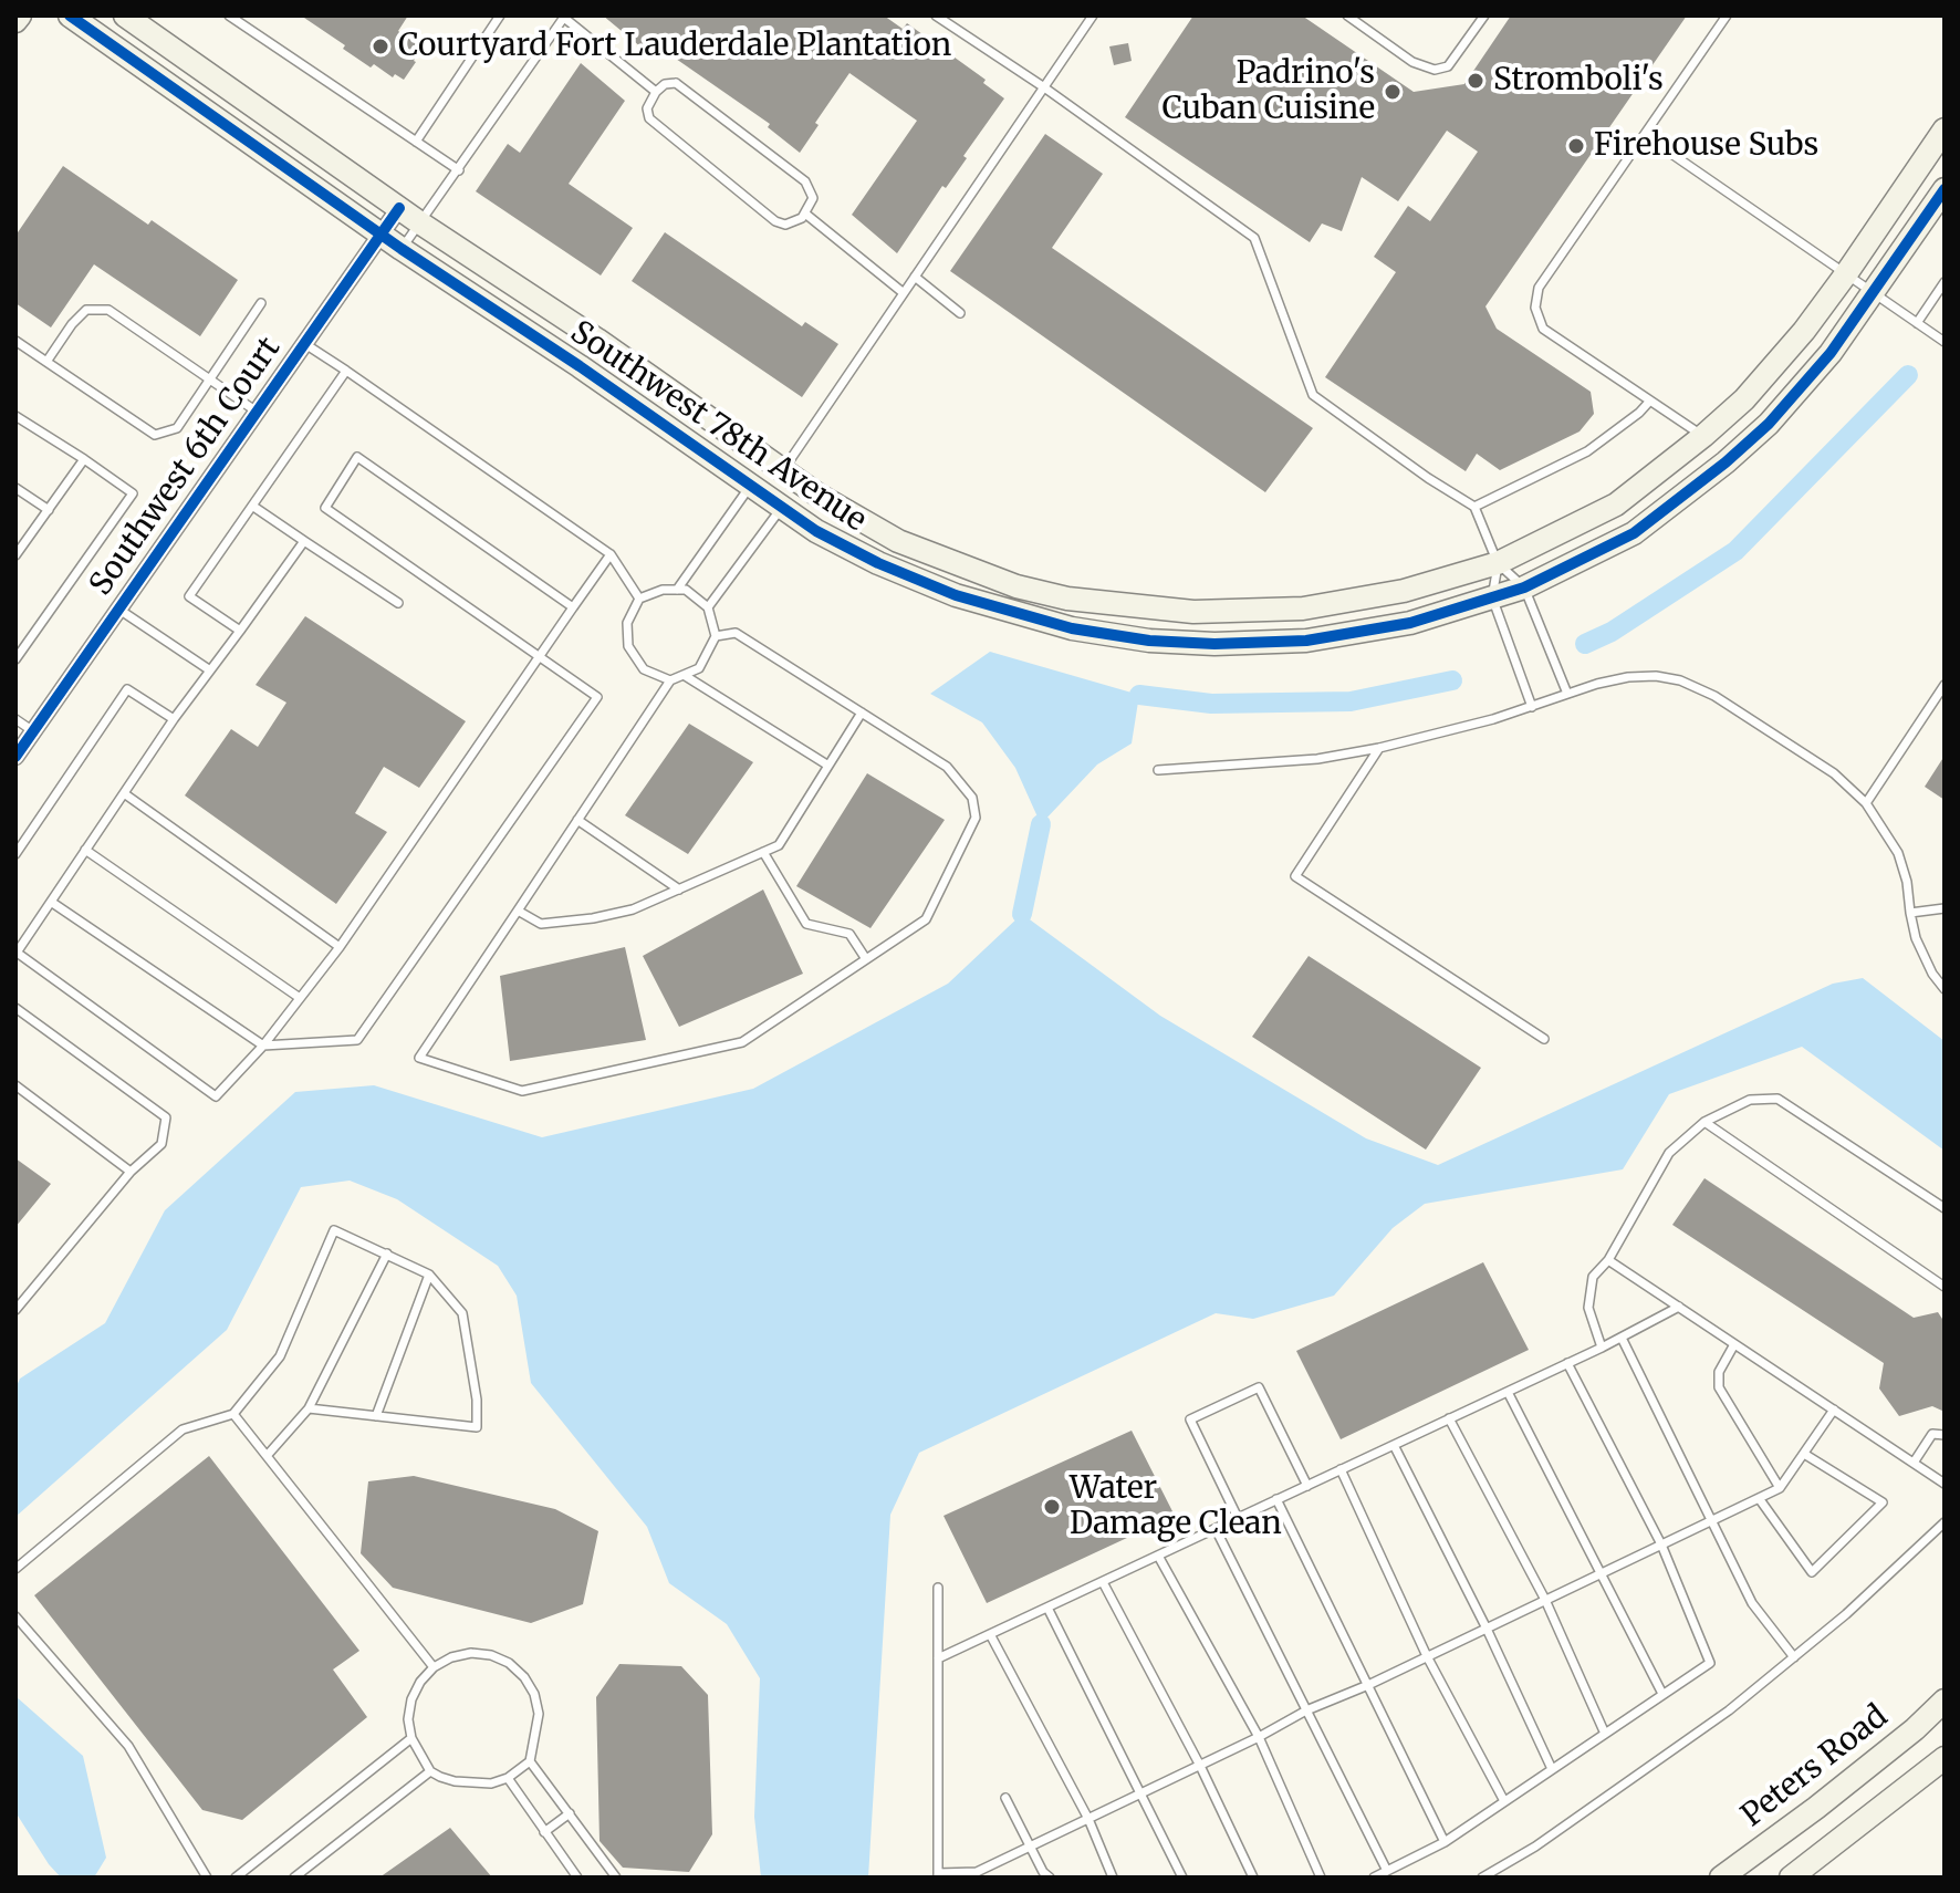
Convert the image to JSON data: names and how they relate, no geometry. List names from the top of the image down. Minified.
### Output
{"streets":{"street":["Southwest 78th Avenue","Southwest 6th Court","Peters Road"]},"crossings":[["Southwest 78th Avenue","Southwest 6th Court"]],"places":["Courtyard Fort Lauderdale Plantation","Stromboli's","Padrino's Cuban Cuisine","Firehouse Subs","Water Damage Clean"]}
